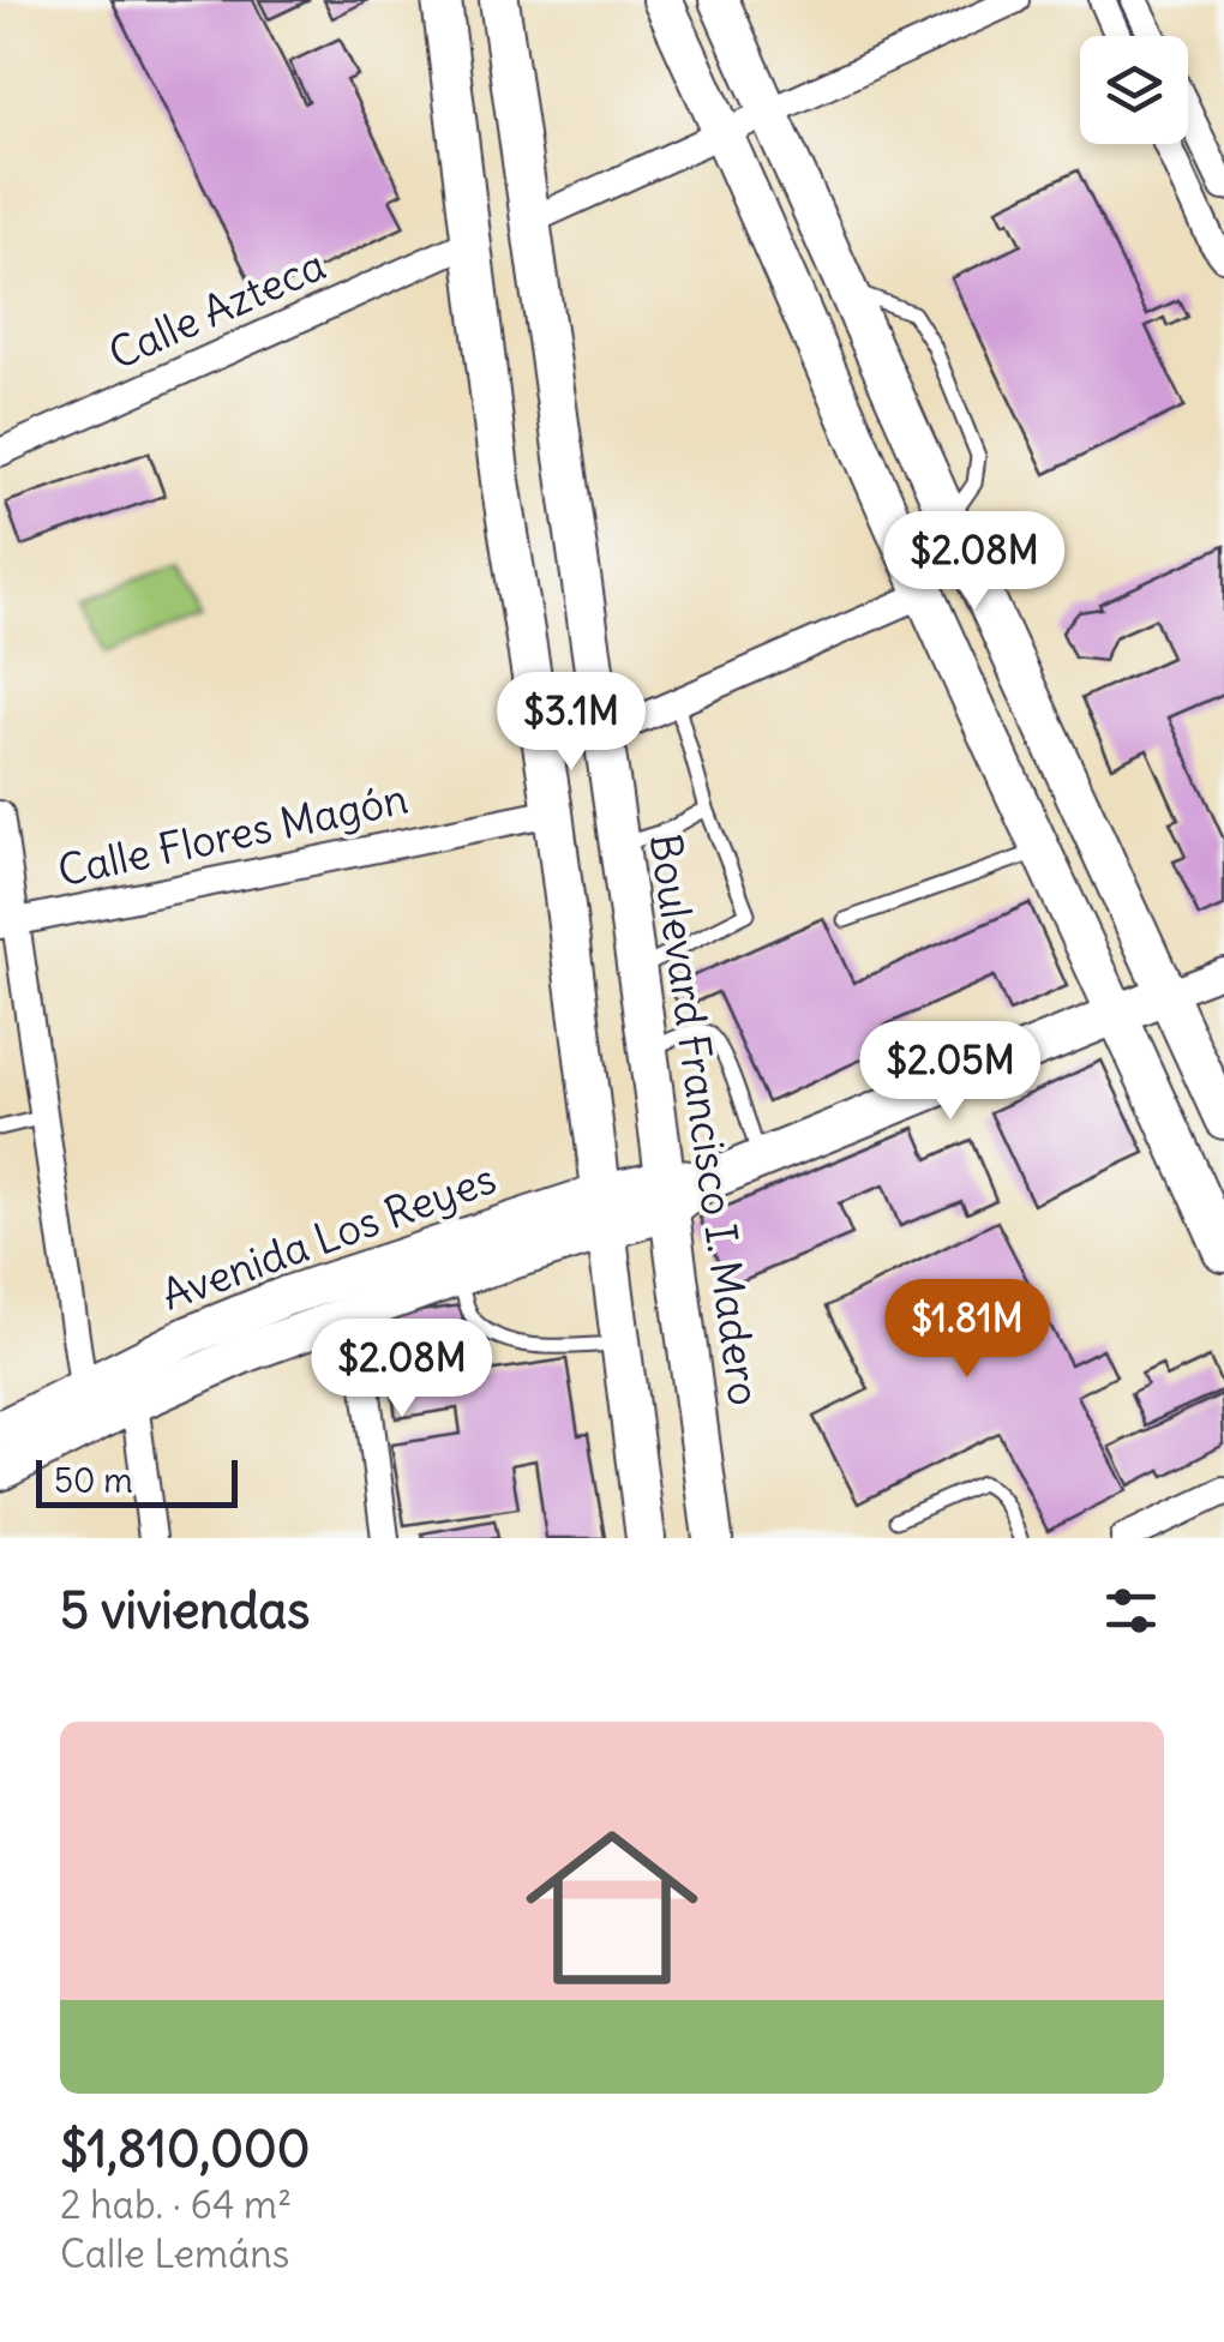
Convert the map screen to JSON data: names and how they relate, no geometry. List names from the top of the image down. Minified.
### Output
{"streets":{"main road":["Boulevard Francisco I. Madero","Avenida Los Reyes"],"street":["Calle Azteca","Calle Flores Magón"]},"crossings":[["Boulevard Francisco I. Madero","Avenida Los Reyes"]],"scale_bar":"50 m","page":{"price":["$2.08M","$3.1M","$2.05M","$1.81M","$2.08M"],"scale":"50 m","heading":"5 viviendas","list":[{"name":"$1,810,000","note":"2 hab. · 64 m² · Calle Lemáns"}]}}
